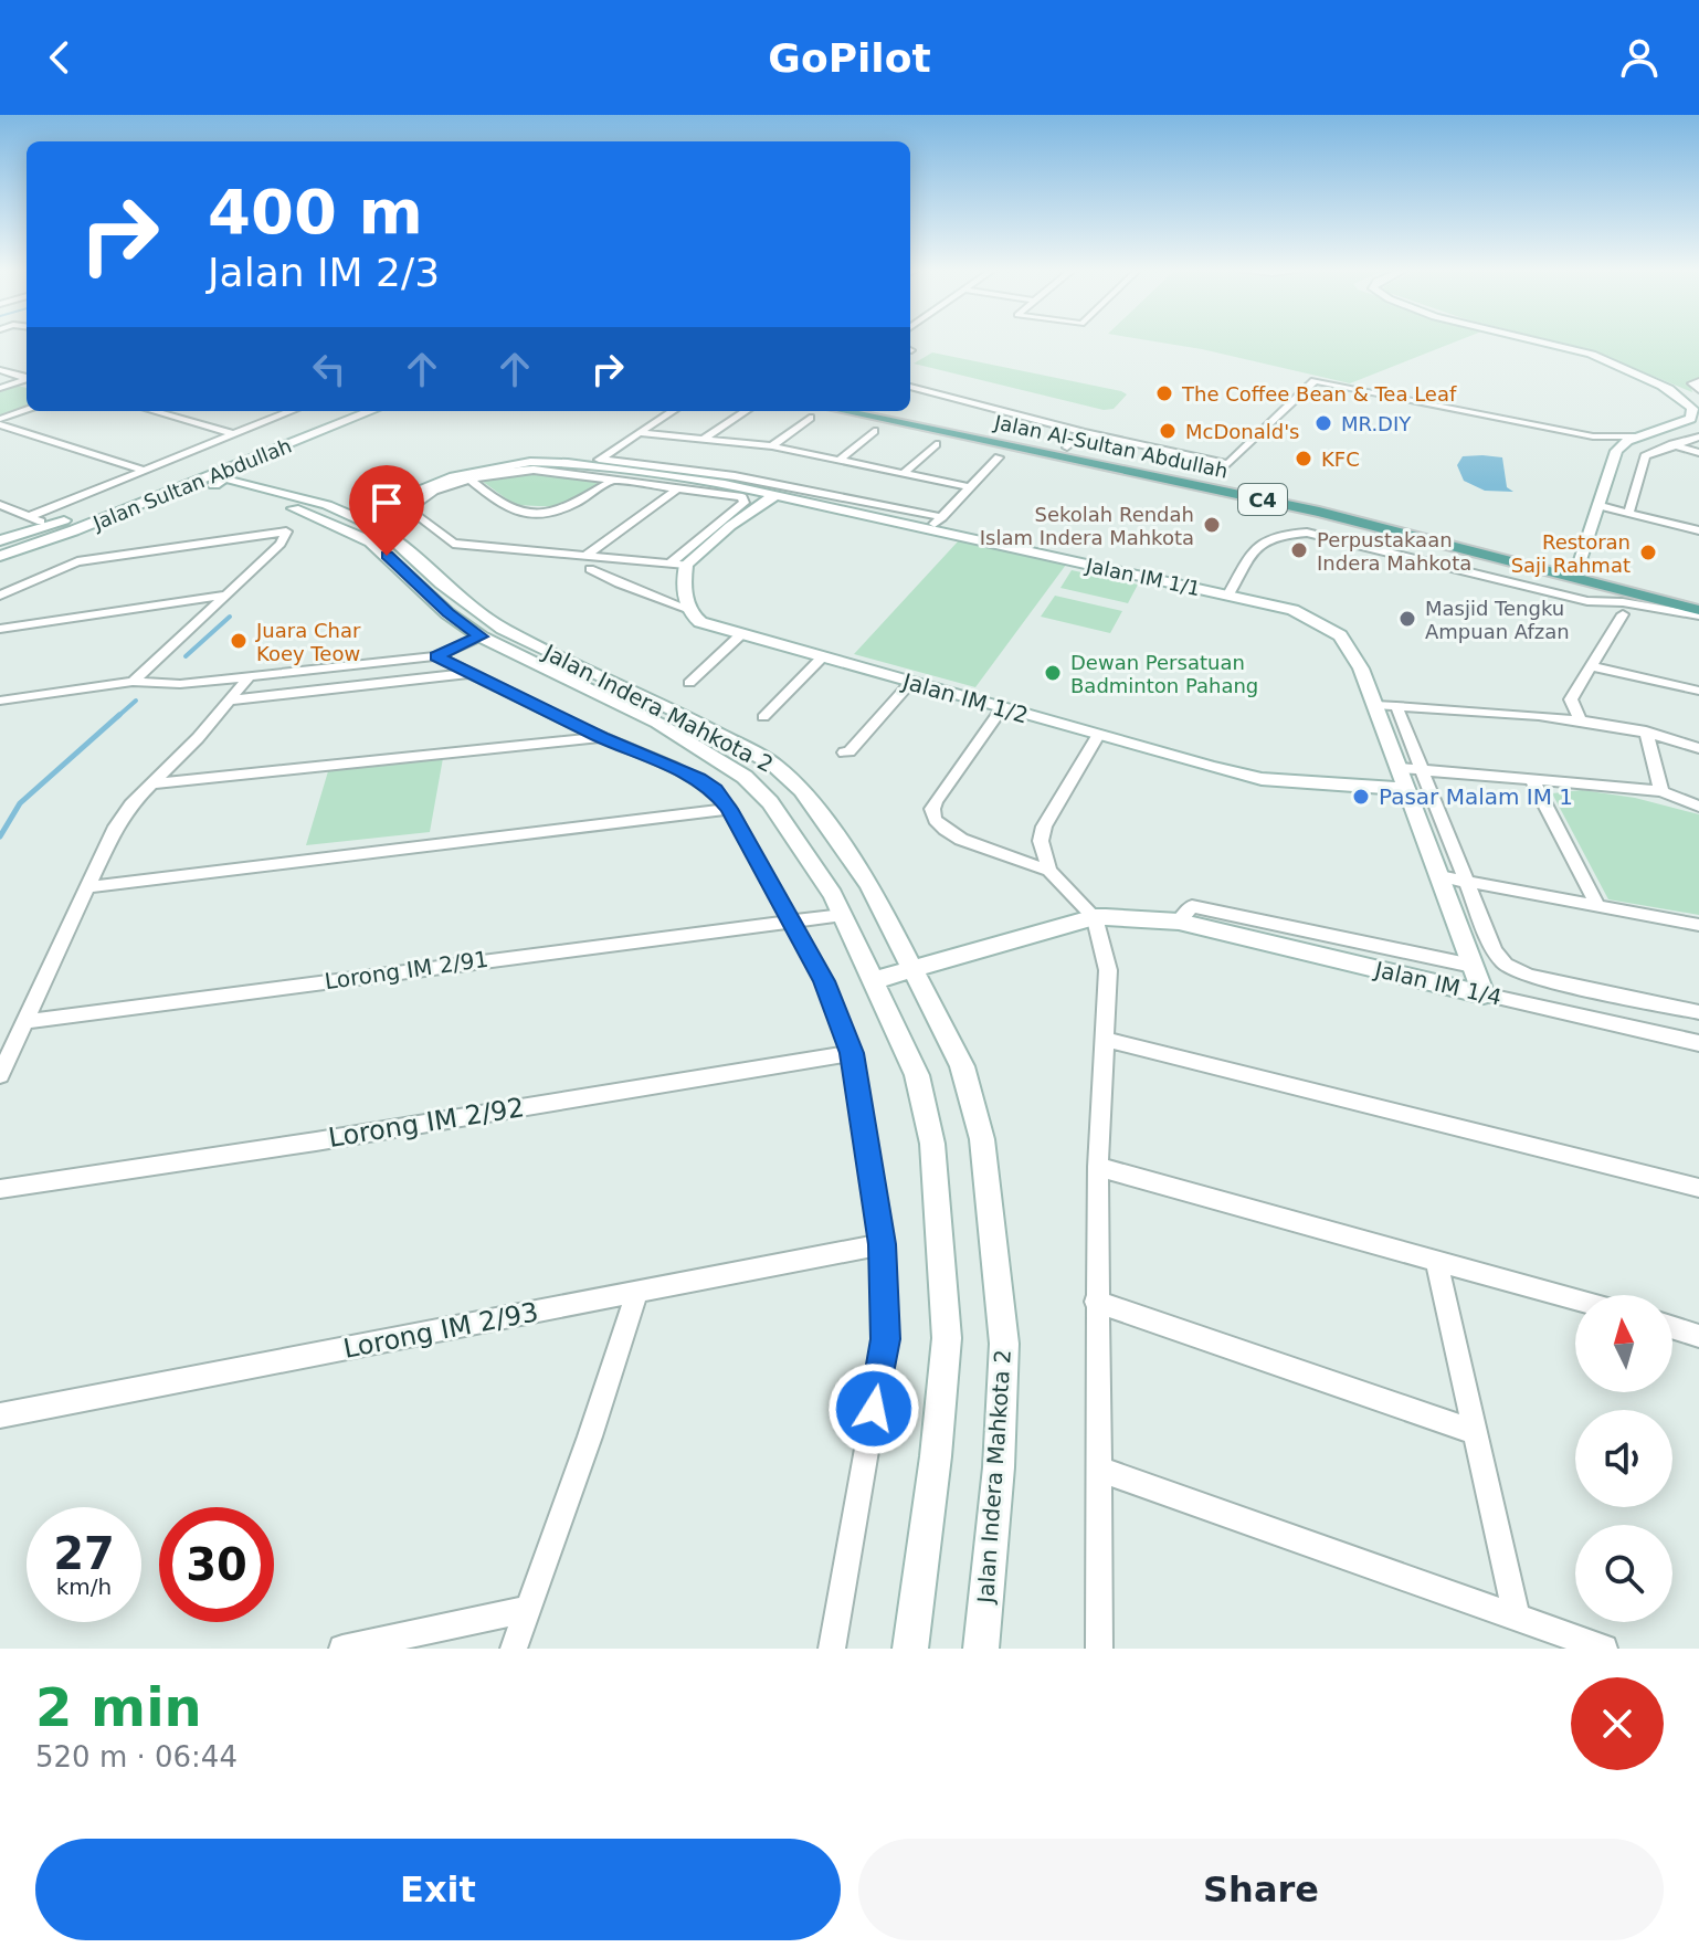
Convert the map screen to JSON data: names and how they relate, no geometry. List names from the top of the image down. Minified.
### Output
{"streets":{"main road":["Jalan Al-Sultan Abdullah","C4"],"street":["Jalan Sultan Abdullah","Jalan IM 1/1","Jalan IM 1/2","Jalan Indera Mahkota 2","Lorong IM 2/91","Jalan IM 1/4","Lorong IM 2/92","Lorong IM 2/93"]},"crossings":[["Jalan IM 1/1","Jalan IM 1/2"],["Jalan IM 1/1","Jalan Indera Mahkota 2"],["Jalan IM 1/1","Jalan IM 1/4"],["Jalan Indera Mahkota 2","Lorong IM 2/91"],["Jalan Indera Mahkota 2","Jalan IM 1/4"]],"places":["The Coffee Bean & Tea Leaf","MR.DIY","McDonald's","KFC","Sekolah Rendah Islam Indera Mahkota","Perpustakaan Indera Mahkota","Restoran Saji Rahmat","Masjid Tengku Ampuan Afzan","Juara Char Koey Teow","Dewan Persatuan Badminton Pahang","Pasar Malam IM 1"],"north":"top","page":{"header":"GoPilot","turn":["400 m","Jalan IM 2/3"],"speed":"27 km/h","limit":"30","heading":["2 min","520 m · 06:44"],"buttons":["Exit","Share"]}}
